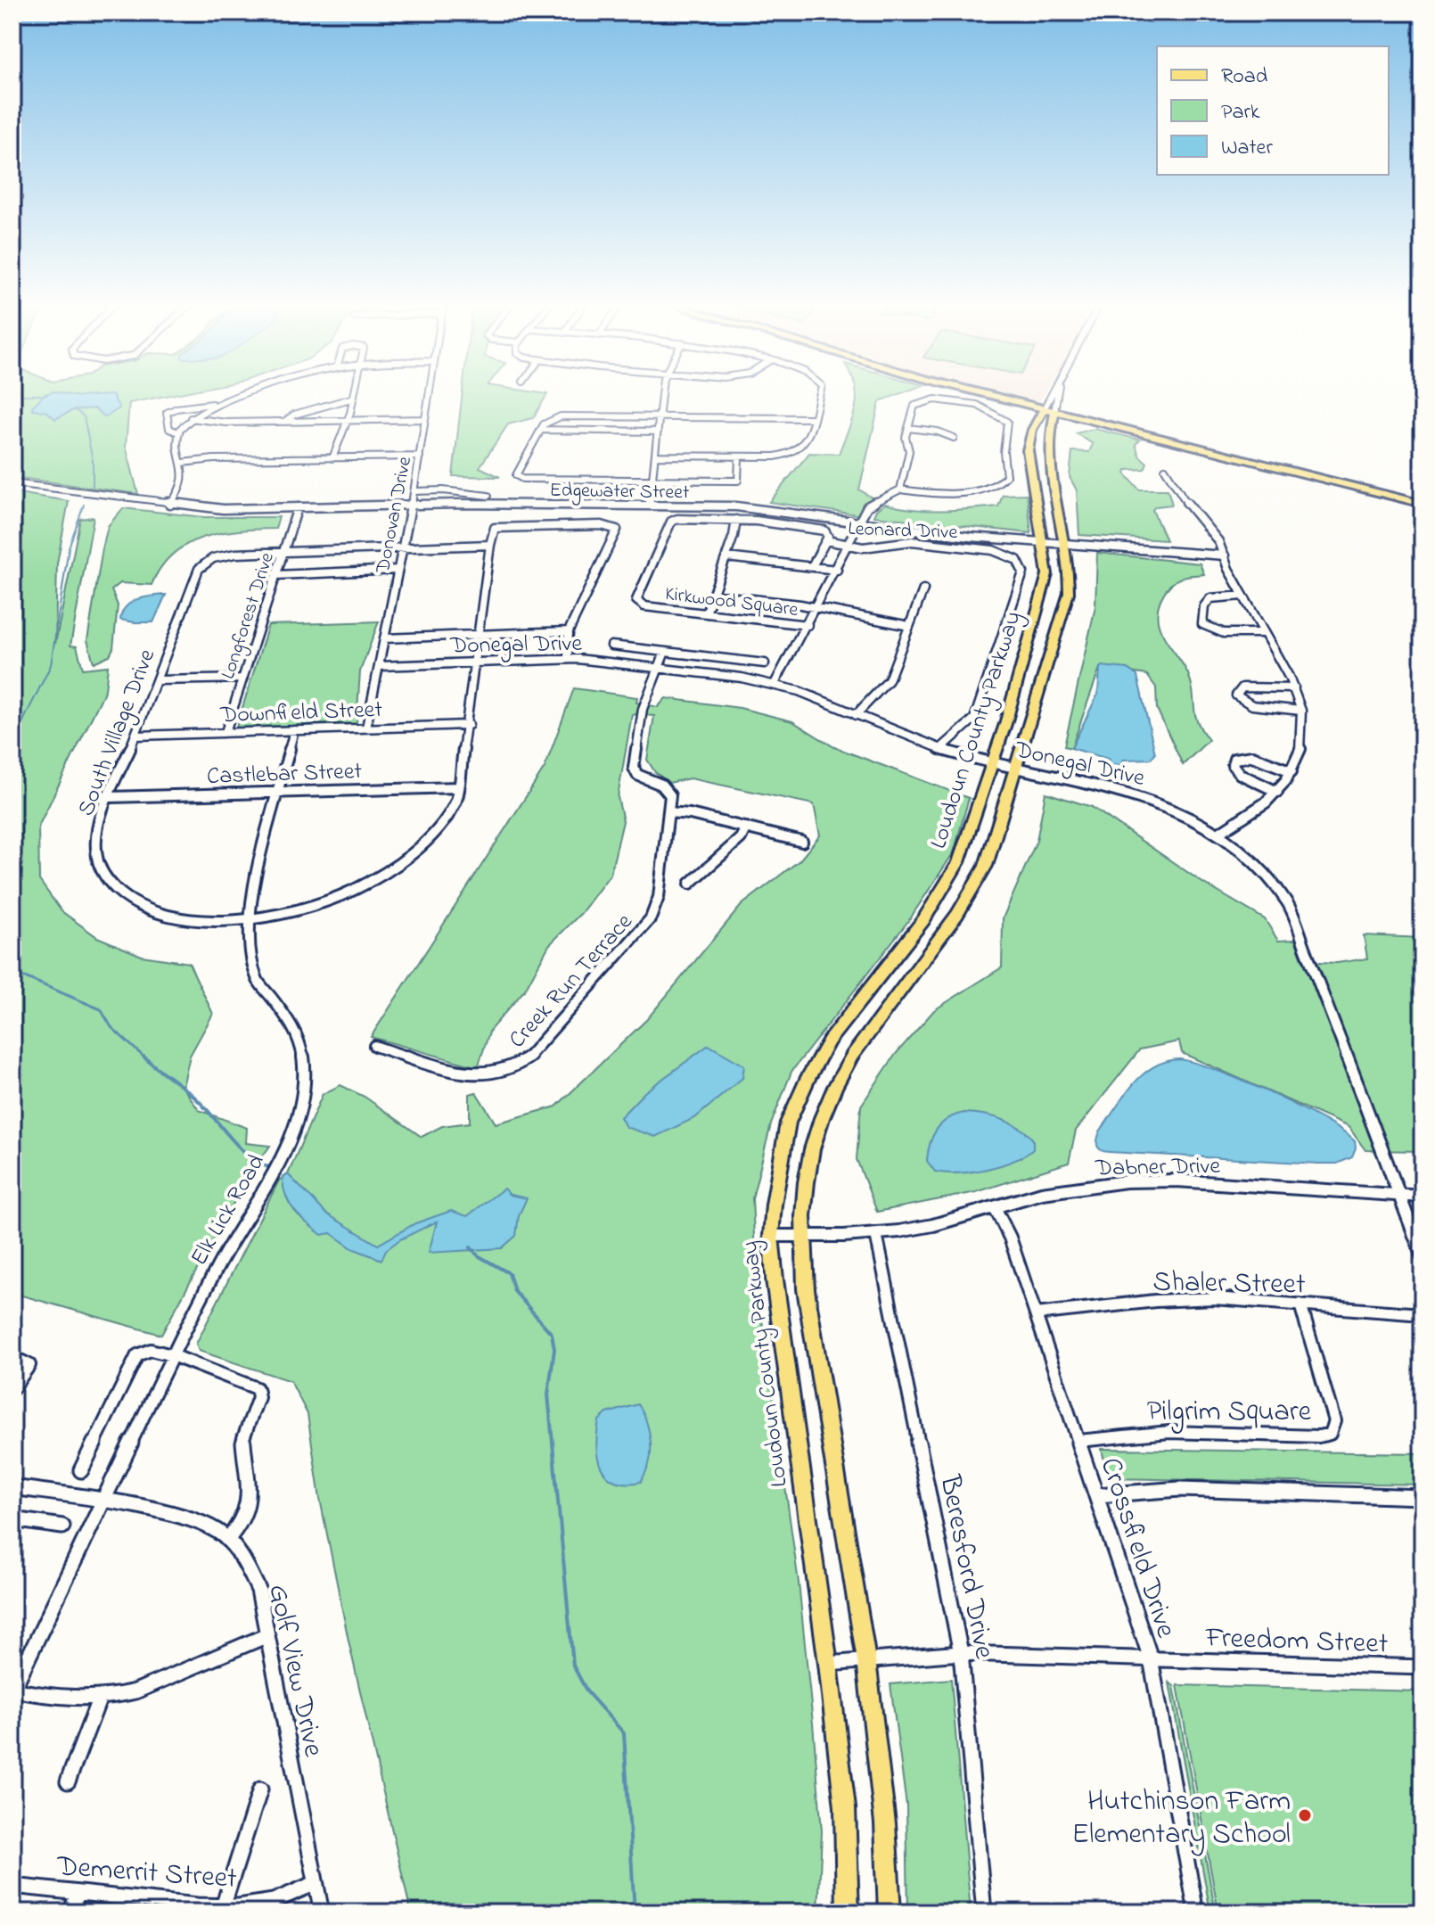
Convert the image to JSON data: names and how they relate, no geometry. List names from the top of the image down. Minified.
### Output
{"streets":{"main road":["Loudoun County Parkway"],"street":["Edgewater Street","Donovan Drive","Leonard Drive","Kirkwood Square","Longforest Drive","Donegal Drive","Downfield Street","South Village Drive","Castlebar Street","Creek Run Terrace","Dabner Drive","Elk Lick Road","Shaler Street","Pilgrim Square","Crossfield Drive","Beresford Drive","Freedom Street","Golf View Drive","Demerrit Street"]},"crossings":[["Edgewater Street","Donovan Drive"],["Edgewater Street","Longforest Drive"],["Edgewater Street","Loudoun County Parkway"],["Donovan Drive","Donegal Drive"],["Donovan Drive","Downfield Street"],["Donovan Drive","South Village Drive"],["Leonard Drive","Kirkwood Square"],["Leonard Drive","Donegal Drive"],["Longforest Drive","Downfield Street"],["Longforest Drive","South Village Drive"],["Donegal Drive","Loudoun County Parkway"],["Donegal Drive","South Village Drive"],["Donegal Drive","Creek Run Terrace"],["Donegal Drive","Dabner Drive"],["Downfield Street","South Village Drive"],["Downfield Street","Elk Lick Road"],["Loudoun County Parkway","Dabner Drive"],["Loudoun County Parkway","Freedom Street"],["South Village Drive","Castlebar Street"],["South Village Drive","Elk Lick Road"],["Castlebar Street","Elk Lick Road"],["Dabner Drive","Crossfield Drive"],["Dabner Drive","Beresford Drive"],["Elk Lick Road","Golf View Drive"],["Shaler Street","Pilgrim Square"],["Shaler Street","Crossfield Drive"],["Pilgrim Square","Crossfield Drive"],["Crossfield Drive","Freedom Street"],["Beresford Drive","Freedom Street"],["Golf View Drive","Demerrit Street"]],"places":["Hutchinson Farm Elementary School"],"legend":["Road","Park","Water"]}
